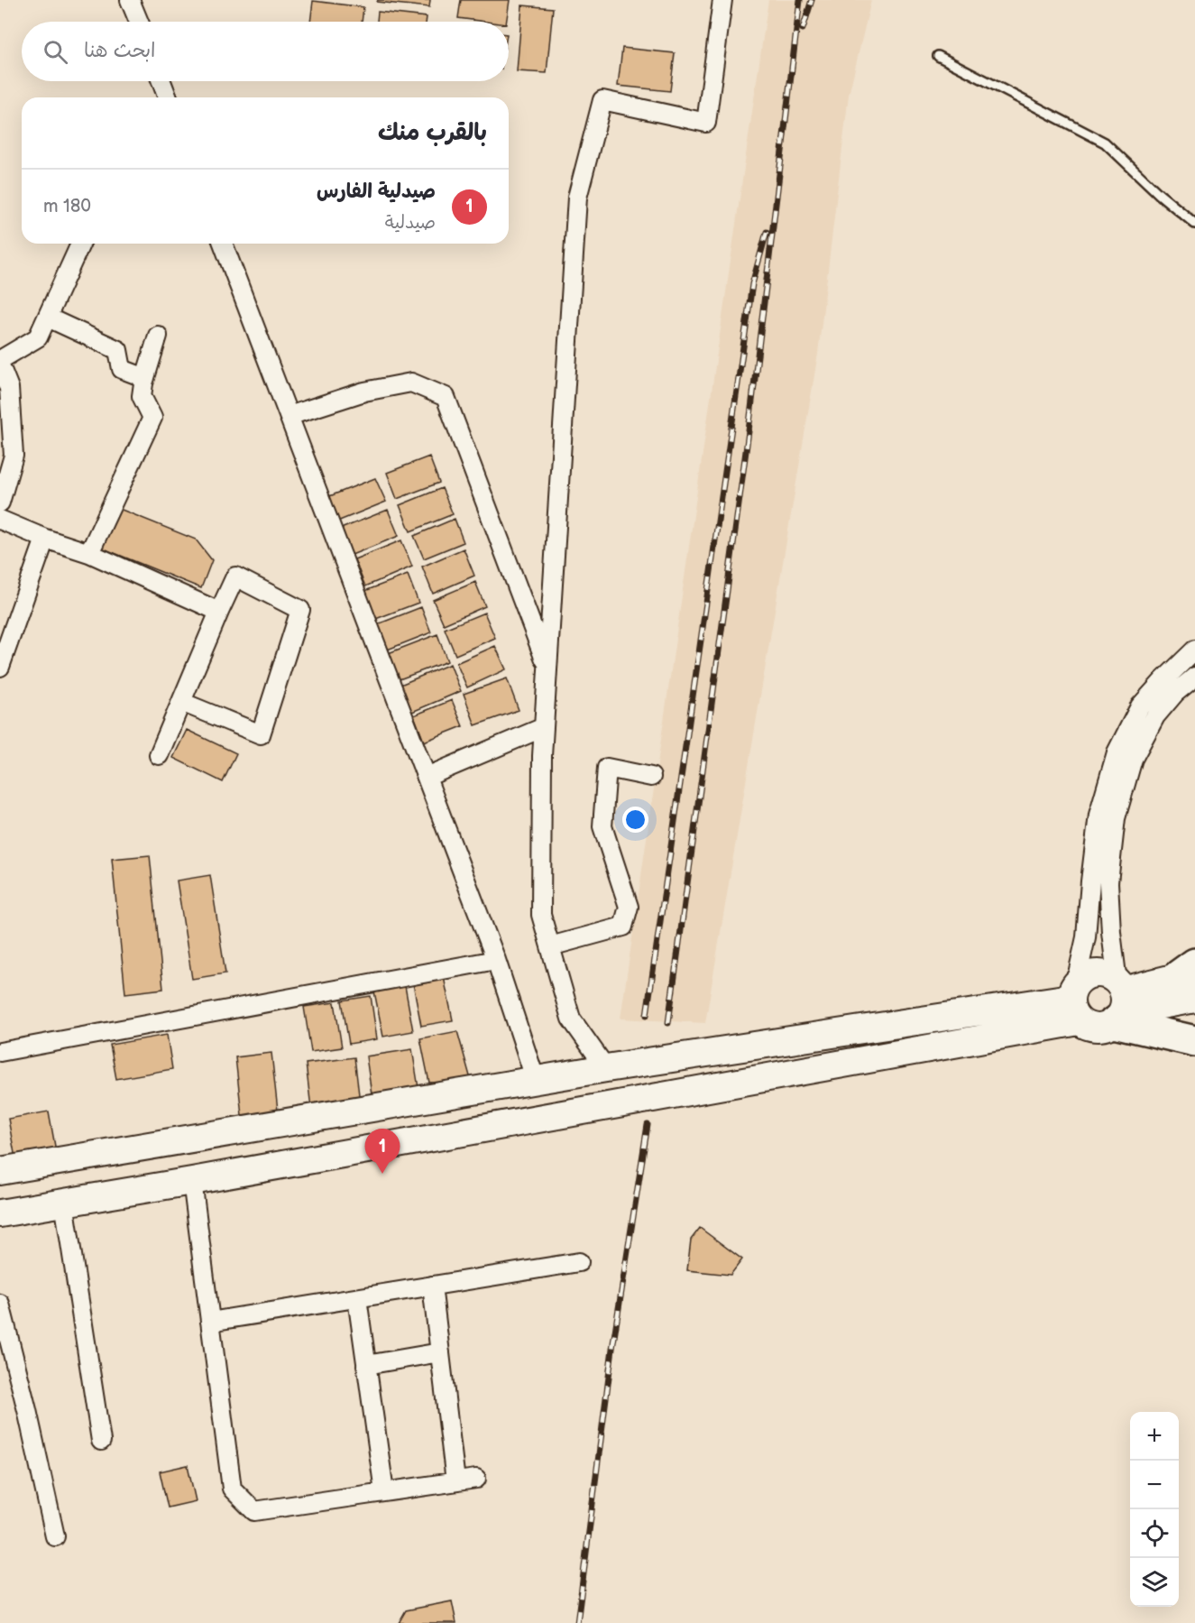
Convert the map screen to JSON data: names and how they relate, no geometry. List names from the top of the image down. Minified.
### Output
{"page":{"search":"ابحث هنا","heading":"بالقرب منك","list":[{"mark":"1","name":"صيدلية الفارس","note":"صيدلية","value":"180 m"}],"pins":"1","map_buttons":["+","−"]}}
